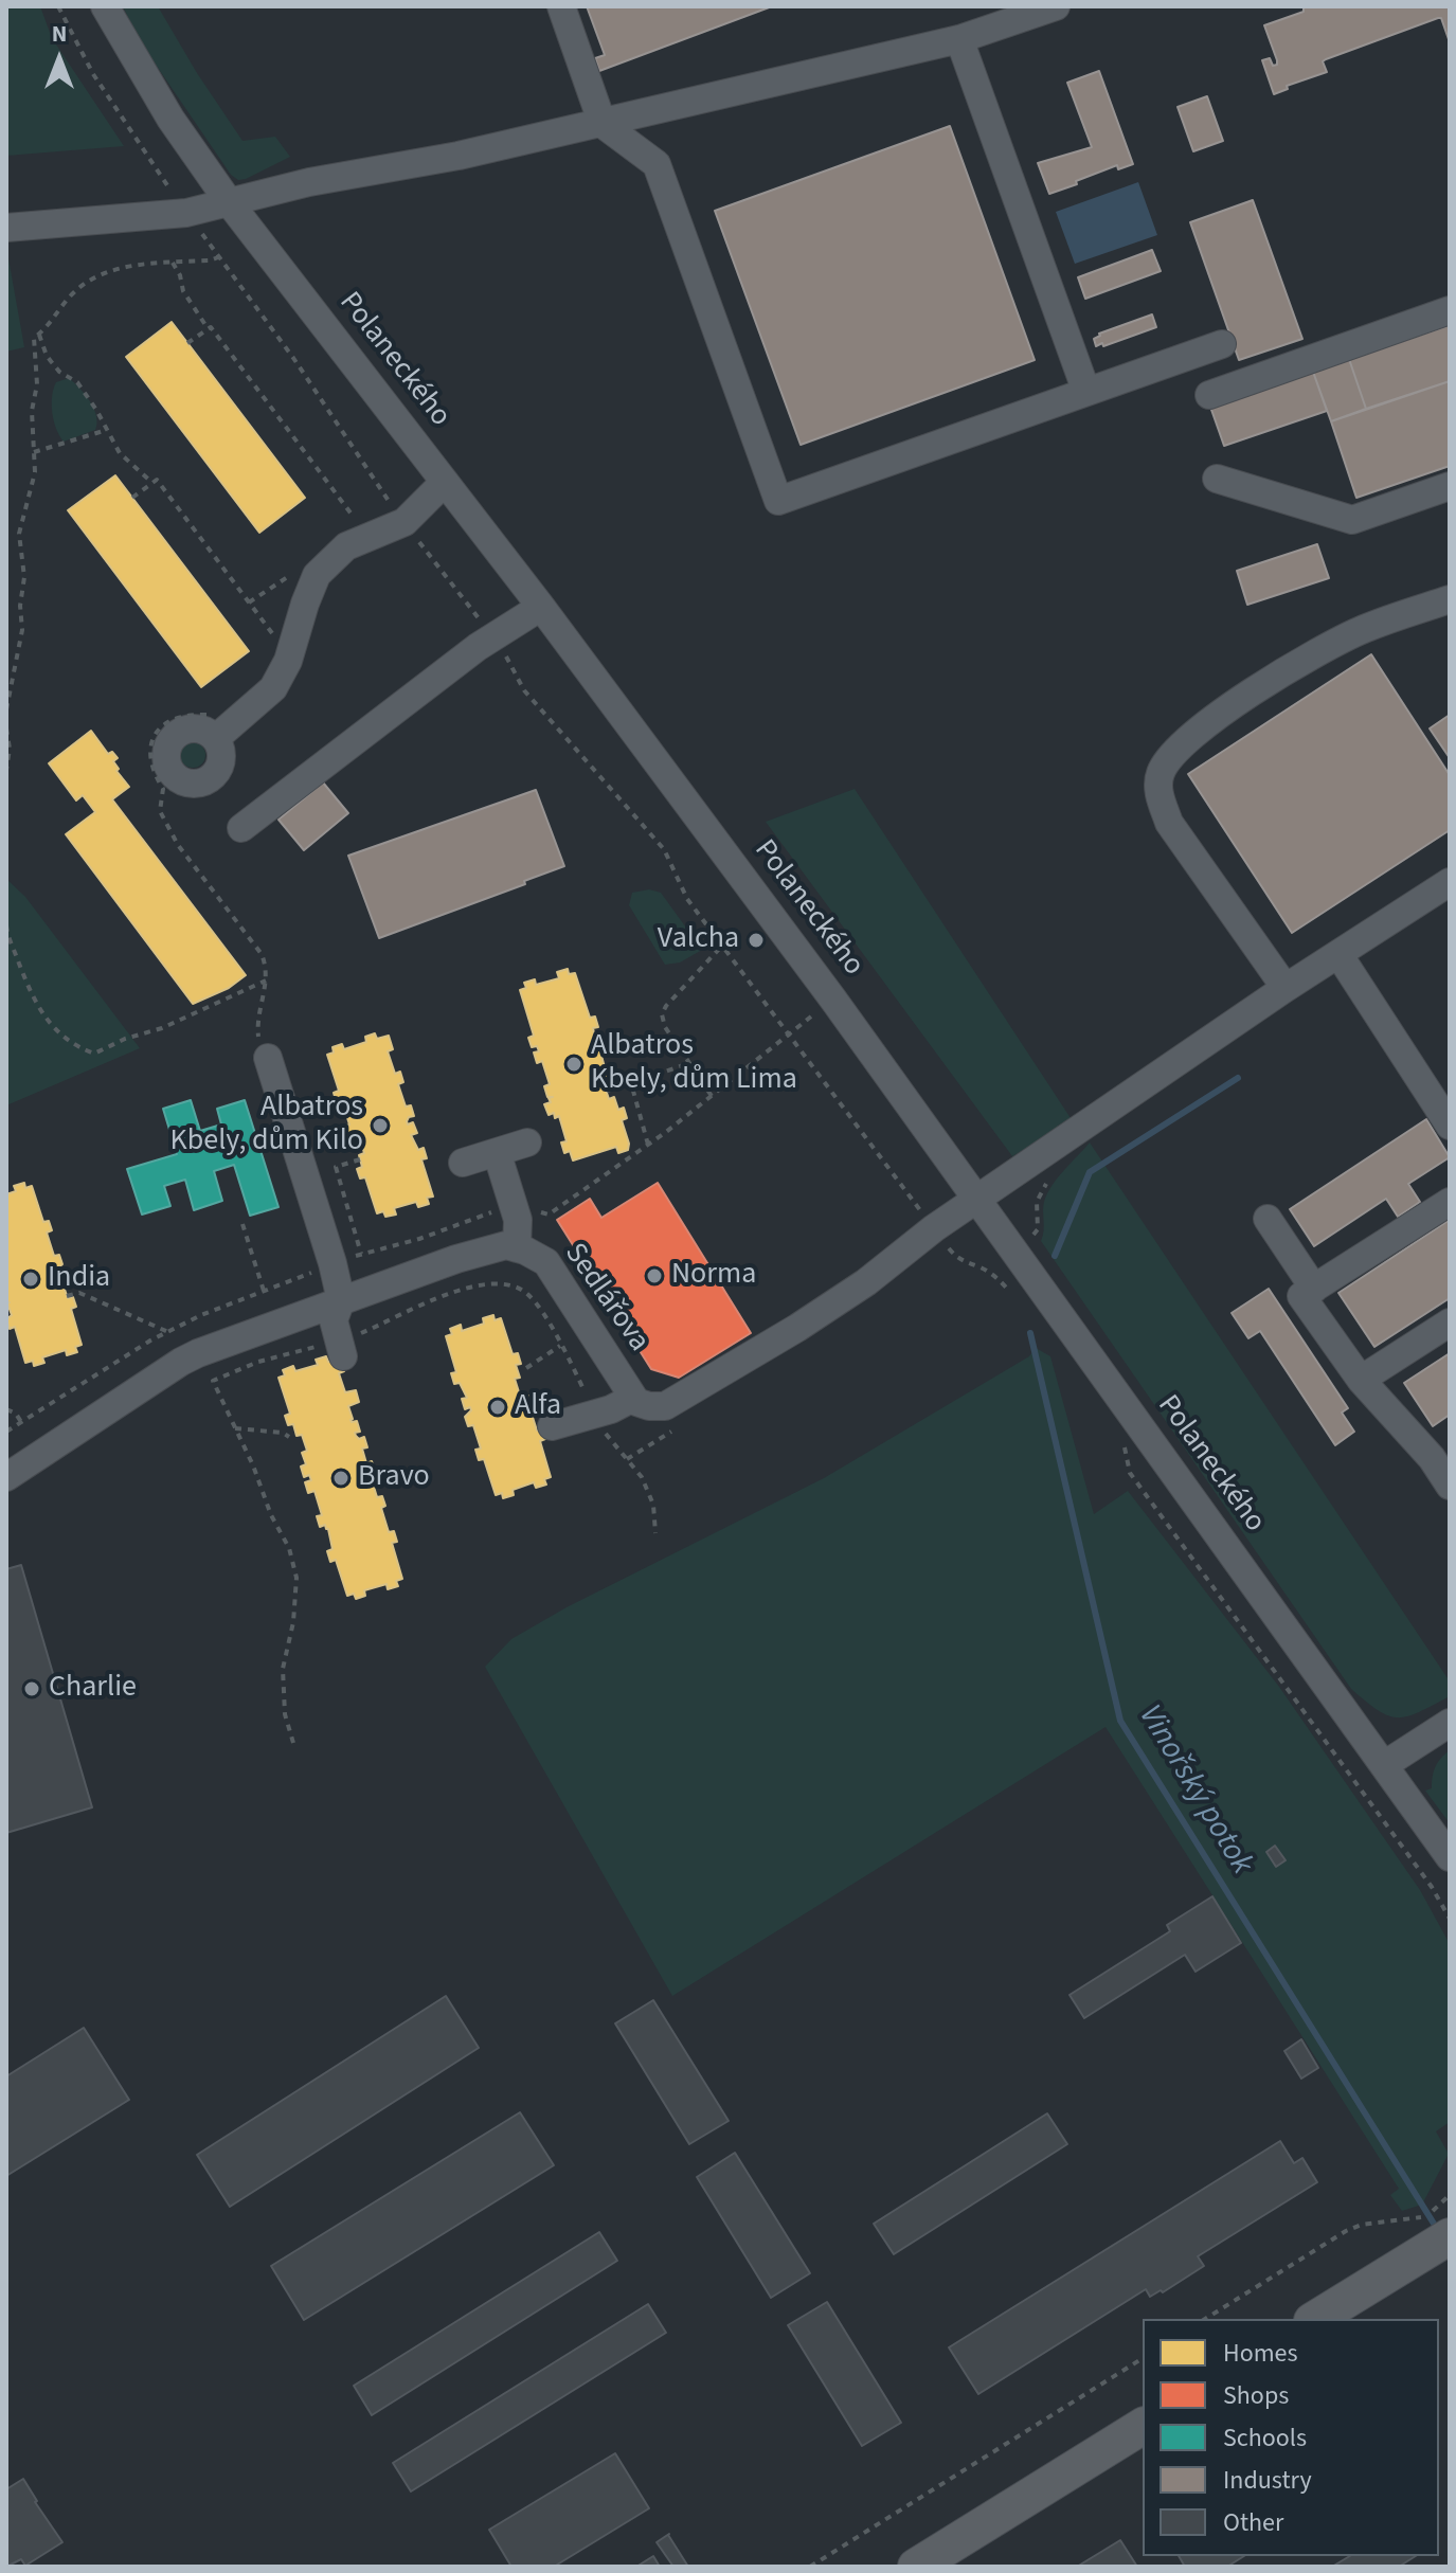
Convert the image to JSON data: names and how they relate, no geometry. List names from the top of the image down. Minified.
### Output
{"streets":{"street":["Polaneckého","Sedlářova"]},"crossings":[["Polaneckého","Sedlářova"]],"water":["Vinořský potok"],"places":["Valcha","Albatros Kbely, dům Lima","Albatros Kbely, dům Kilo","Norma","India","Alfa","Bravo","Charlie"],"legend":["Homes","Shops","Schools","Industry","Other"],"north":"top"}
